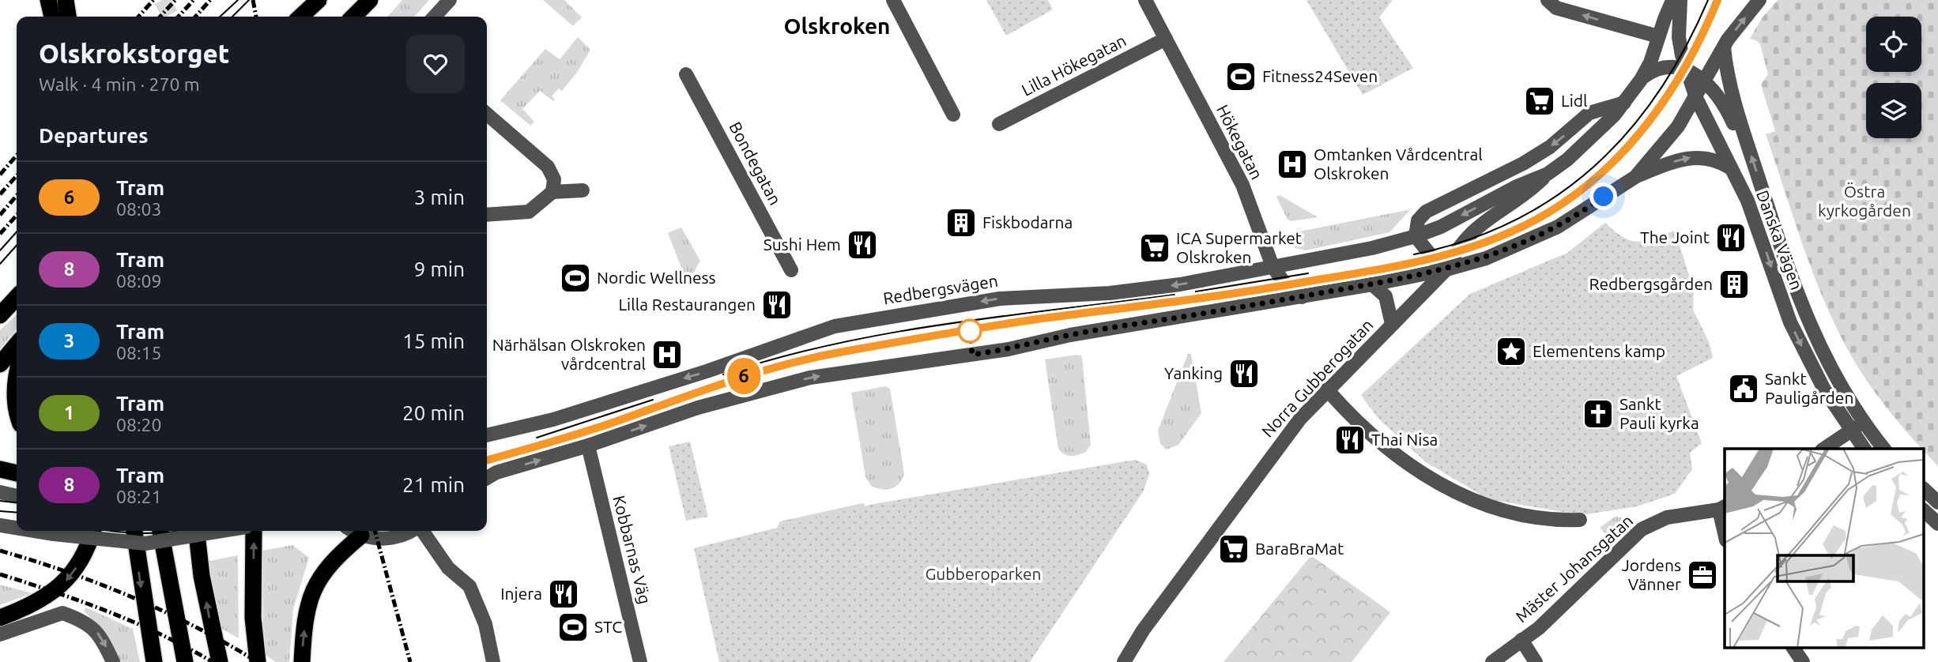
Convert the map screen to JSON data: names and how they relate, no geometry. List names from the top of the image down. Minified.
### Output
{"streets":{"street":["Lilla Hökegatan","Hökegatan","Bondegatan","Danska Vägen","Redbergsvägen","Norra Gubberogatan","Kobbarnas Väg","Mäster Johansgatan"]},"crossings":[["Lilla Hökegatan","Hökegatan"],["Hökegatan","Redbergsvägen"],["Redbergsvägen","Norra Gubberogatan"]],"districts":["Olskroken"],"parks":["Östra kyrkogården","Gubberoparken"],"places":{"sports":["Fitness24Seven","Nordic Wellness","STC"],"supermarket":["Lidl","ICA Supermarket Olskroken","BaraBraMat"],"hospital":["Omtanken Vårdcentral Olskroken","Närhälsan Olskroken vårdcentral"],"building":["Fiskbodarna","Redbergsgården"],"restaurant":["The Joint","Sushi Hem","Lilla Restaurangen","Yanking","Thai Nisa","Injera"],"place":["Elementens kamp"],"public building":["Sankt Pauligården"],"church":["Sankt Pauli kyrka"],"office":["Jordens Vänner"]},"lines":["tram line 6"],"page":{"on_map":"6","heading":[["Olskrokstorget","Walk · 4 min · 270 m"],"Departures"],"list":[{"mark":"6","name":"Tram","note":"08:03","value":"3 min"},{"mark":"8","name":"Tram","note":"08:09","value":"9 min"},{"mark":"3","name":"Tram","note":"08:15","value":"15 min"},{"mark":"1","name":"Tram","note":"08:20","value":"20 min"},{"mark":"8","name":"Tram","note":"08:21","value":"21 min"}]}}
